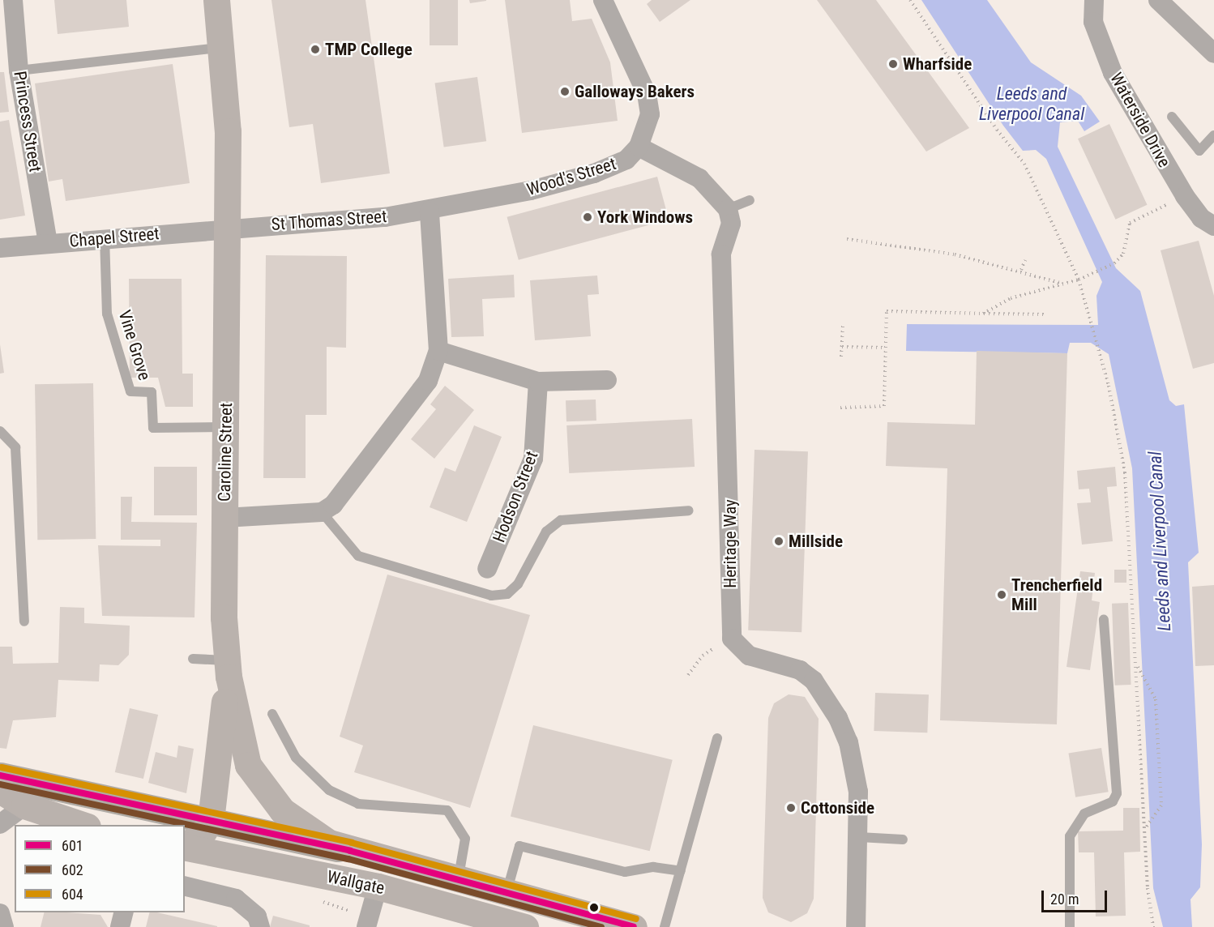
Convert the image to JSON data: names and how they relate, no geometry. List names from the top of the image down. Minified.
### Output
{"streets":{"highway":["Caroline Street","Wallgate"],"street":["Waterside Drive","Princess Street","Wood's Street","St Thomas Street","Chapel Street","Hodson Street","Heritage Way"],"lane":["Vine Grove"]},"crossings":[["Princess Street","Chapel Street"],["Wood's Street","St Thomas Street"],["St Thomas Street","Chapel Street"],["St Thomas Street","Caroline Street"],["Chapel Street","Vine Grove"],["Chapel Street","Caroline Street"],["Vine Grove","Caroline Street"],["Caroline Street","Wallgate"]],"water":["Leeds and Liverpool Canal"],"places":["TMP College","Wharfside","Galloways Bakers","York Windows","Millside","Trencherfield Mill","Cottonside"],"lines":["transit line 604","transit line 601","transit line 602"],"legend":["601","602","604"],"scale_bar":"20 m"}
